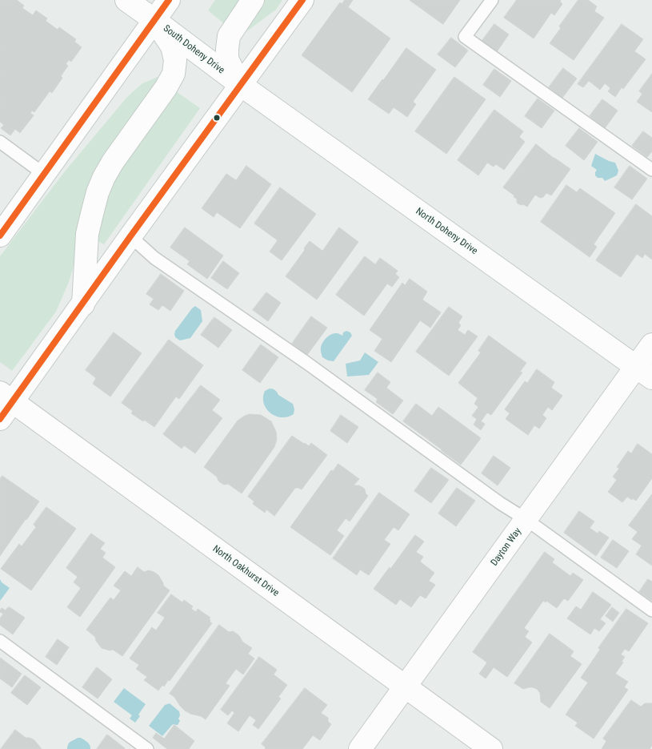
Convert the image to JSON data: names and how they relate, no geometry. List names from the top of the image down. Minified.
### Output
{"streets":{"street":["South Doheny Drive","North Doheny Drive","Dayton Way","North Oakhurst Drive"]},"crossings":[["South Doheny Drive","North Doheny Drive"],["North Doheny Drive","Dayton Way"],["Dayton Way","North Oakhurst Drive"]]}
